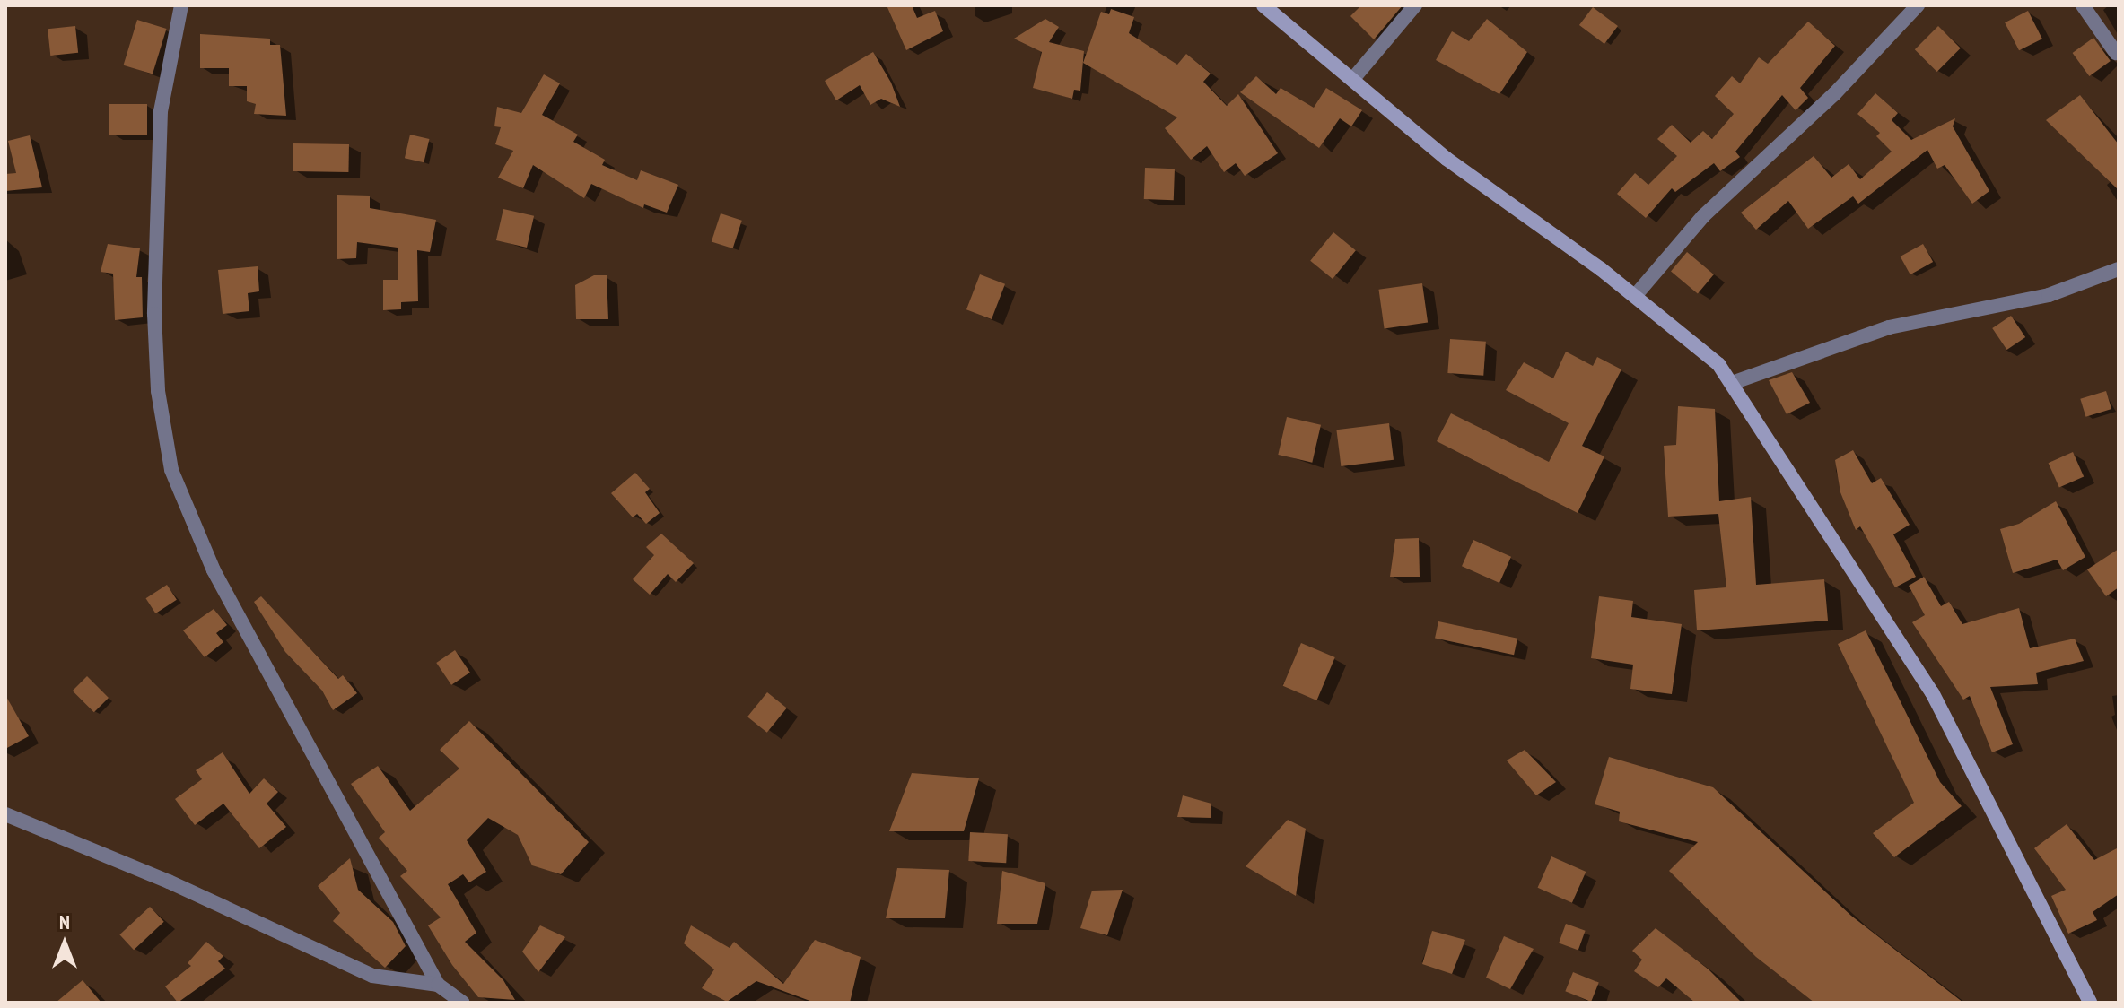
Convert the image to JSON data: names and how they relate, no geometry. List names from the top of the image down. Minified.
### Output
{"north":"top"}
